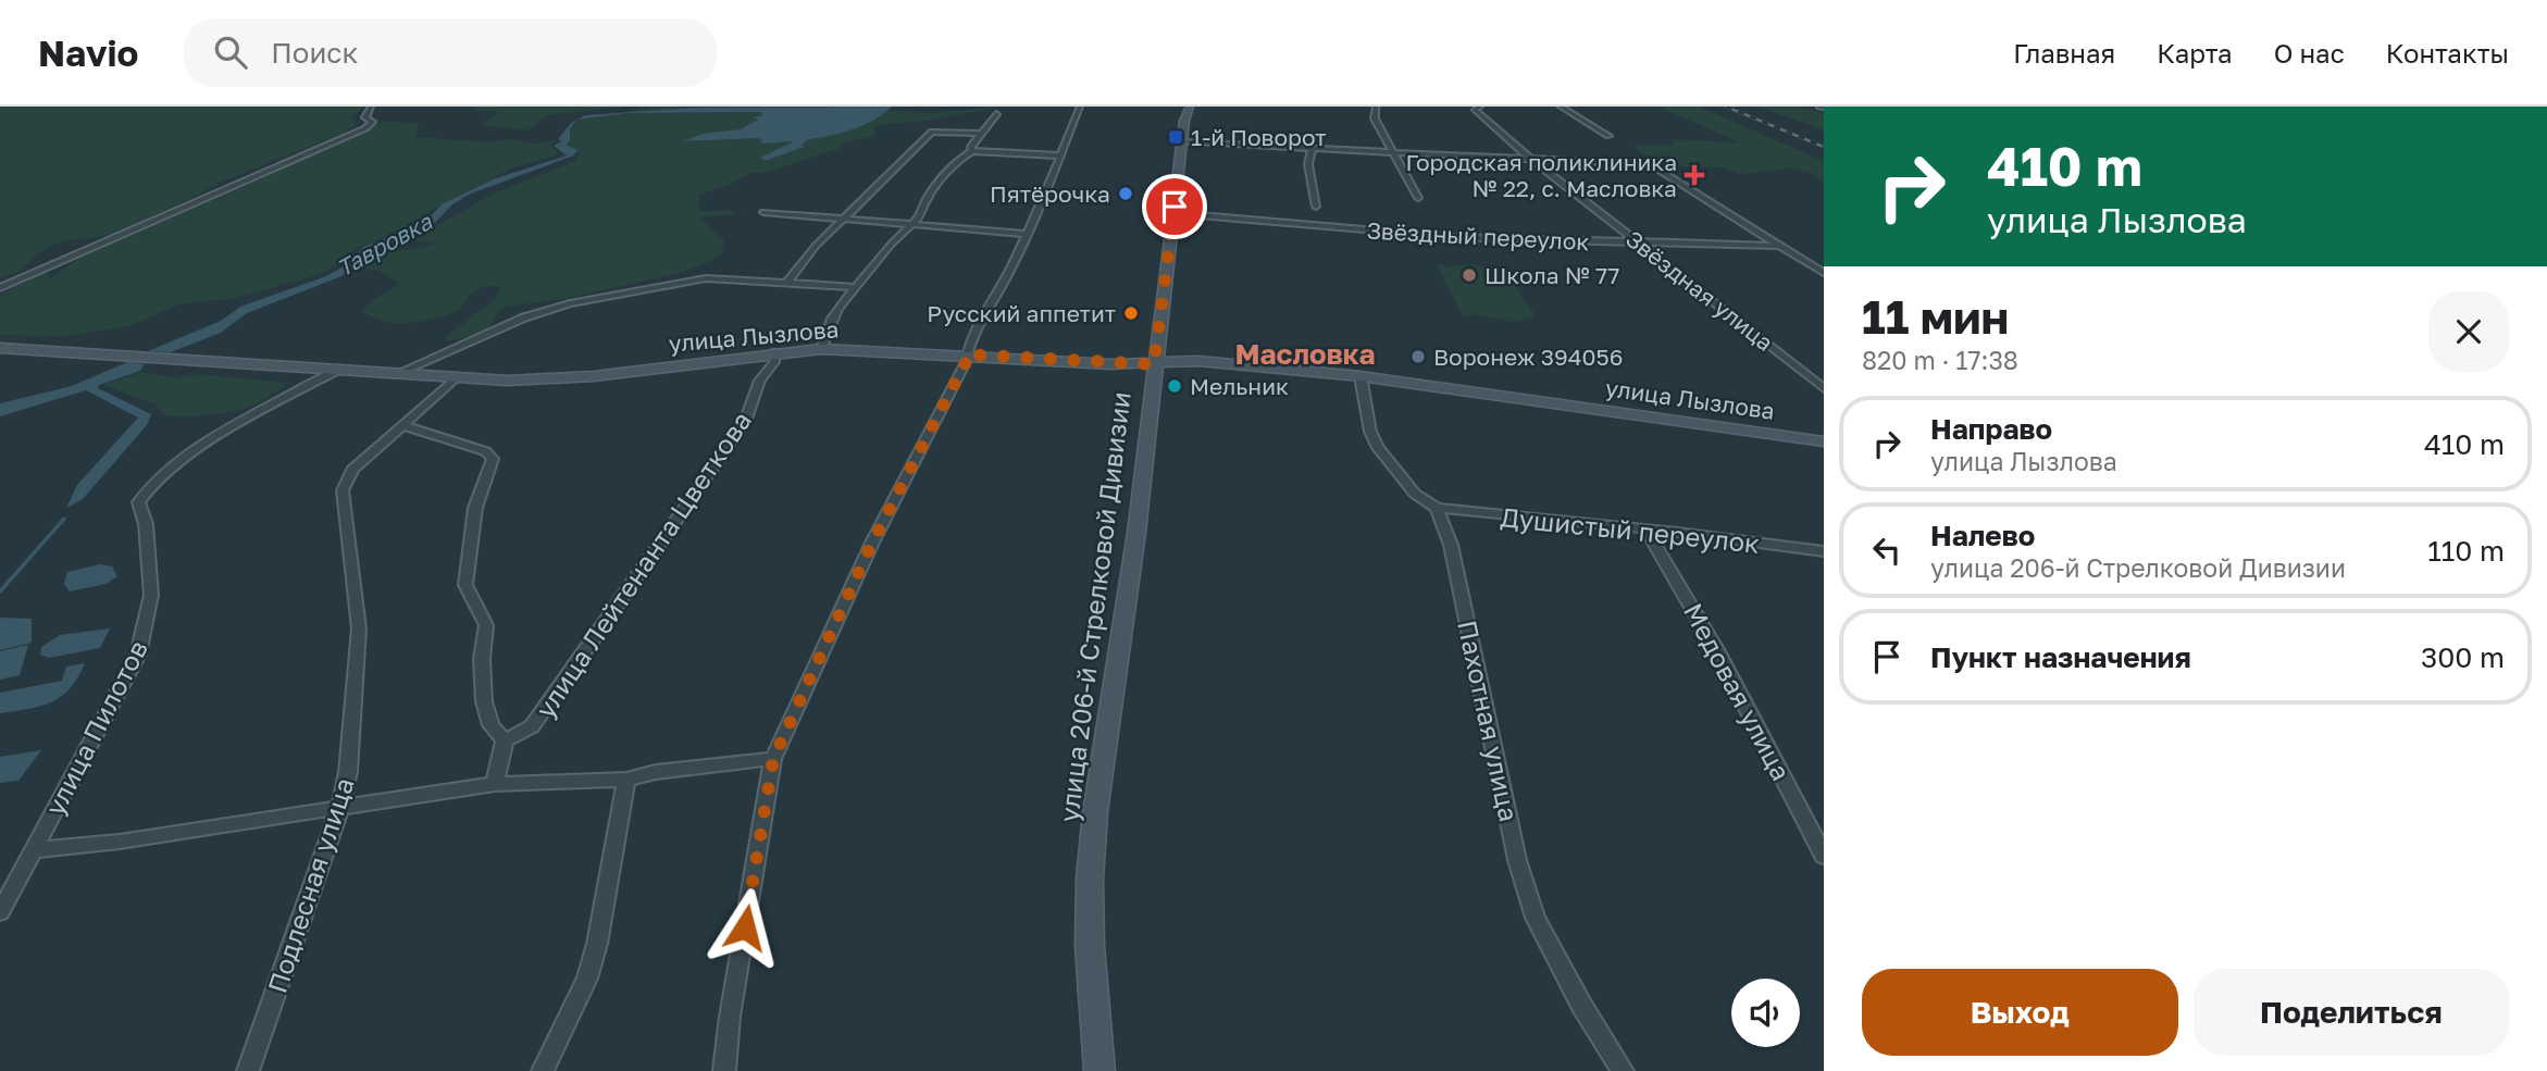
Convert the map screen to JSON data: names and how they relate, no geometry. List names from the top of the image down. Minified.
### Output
{"streets":{"street":["Звёздный переулок","Звёздная улица","улица Лызлова","Душистый переулок","улица Лейтенанта Цветкова","улица 206-й Стрелковой Дивизии","Медовая улица","Пахотная улица","улица Пилотов","Подлесная улица"]},"crossings":[["Звёздный переулок","Звёздная улица"],["Звёздный переулок","улица 206-й Стрелковой Дивизии"],["улица Лызлова","улица Лейтенанта Цветкова"],["улица Лызлова","улица 206-й Стрелковой Дивизии"],["улица Лызлова","улица Пилотов"],["улица Лызлова","Подлесная улица"],["Душистый переулок","Медовая улица"],["Душистый переулок","Пахотная улица"]],"districts":["Масловка"],"water":["Тавровка"],"places":{"transit":["1-й Поворот"],"health":["Городская поликлиника № 22, с. Масловка"],"other":["Пятёрочка","Школа № 77","Русский аппетит","Воронеж 394056","Мельник"]},"page":{"header":"Navio","search":"Поиск","nav":["Главная","Карта","О нас","Контакты"],"turn":["410 m","улица Лызлова"],"heading":["11 мин","820 m · 17:38"],"list":[{"name":"Направо","note":"улица Лызлова","value":"410 m"},{"name":"Налево","note":"улица 206-й Стрелковой Дивизии","value":"110 m"},{"name":"Пункт назначения","value":"300 m"}],"buttons":["Выход","Поделиться"]}}
